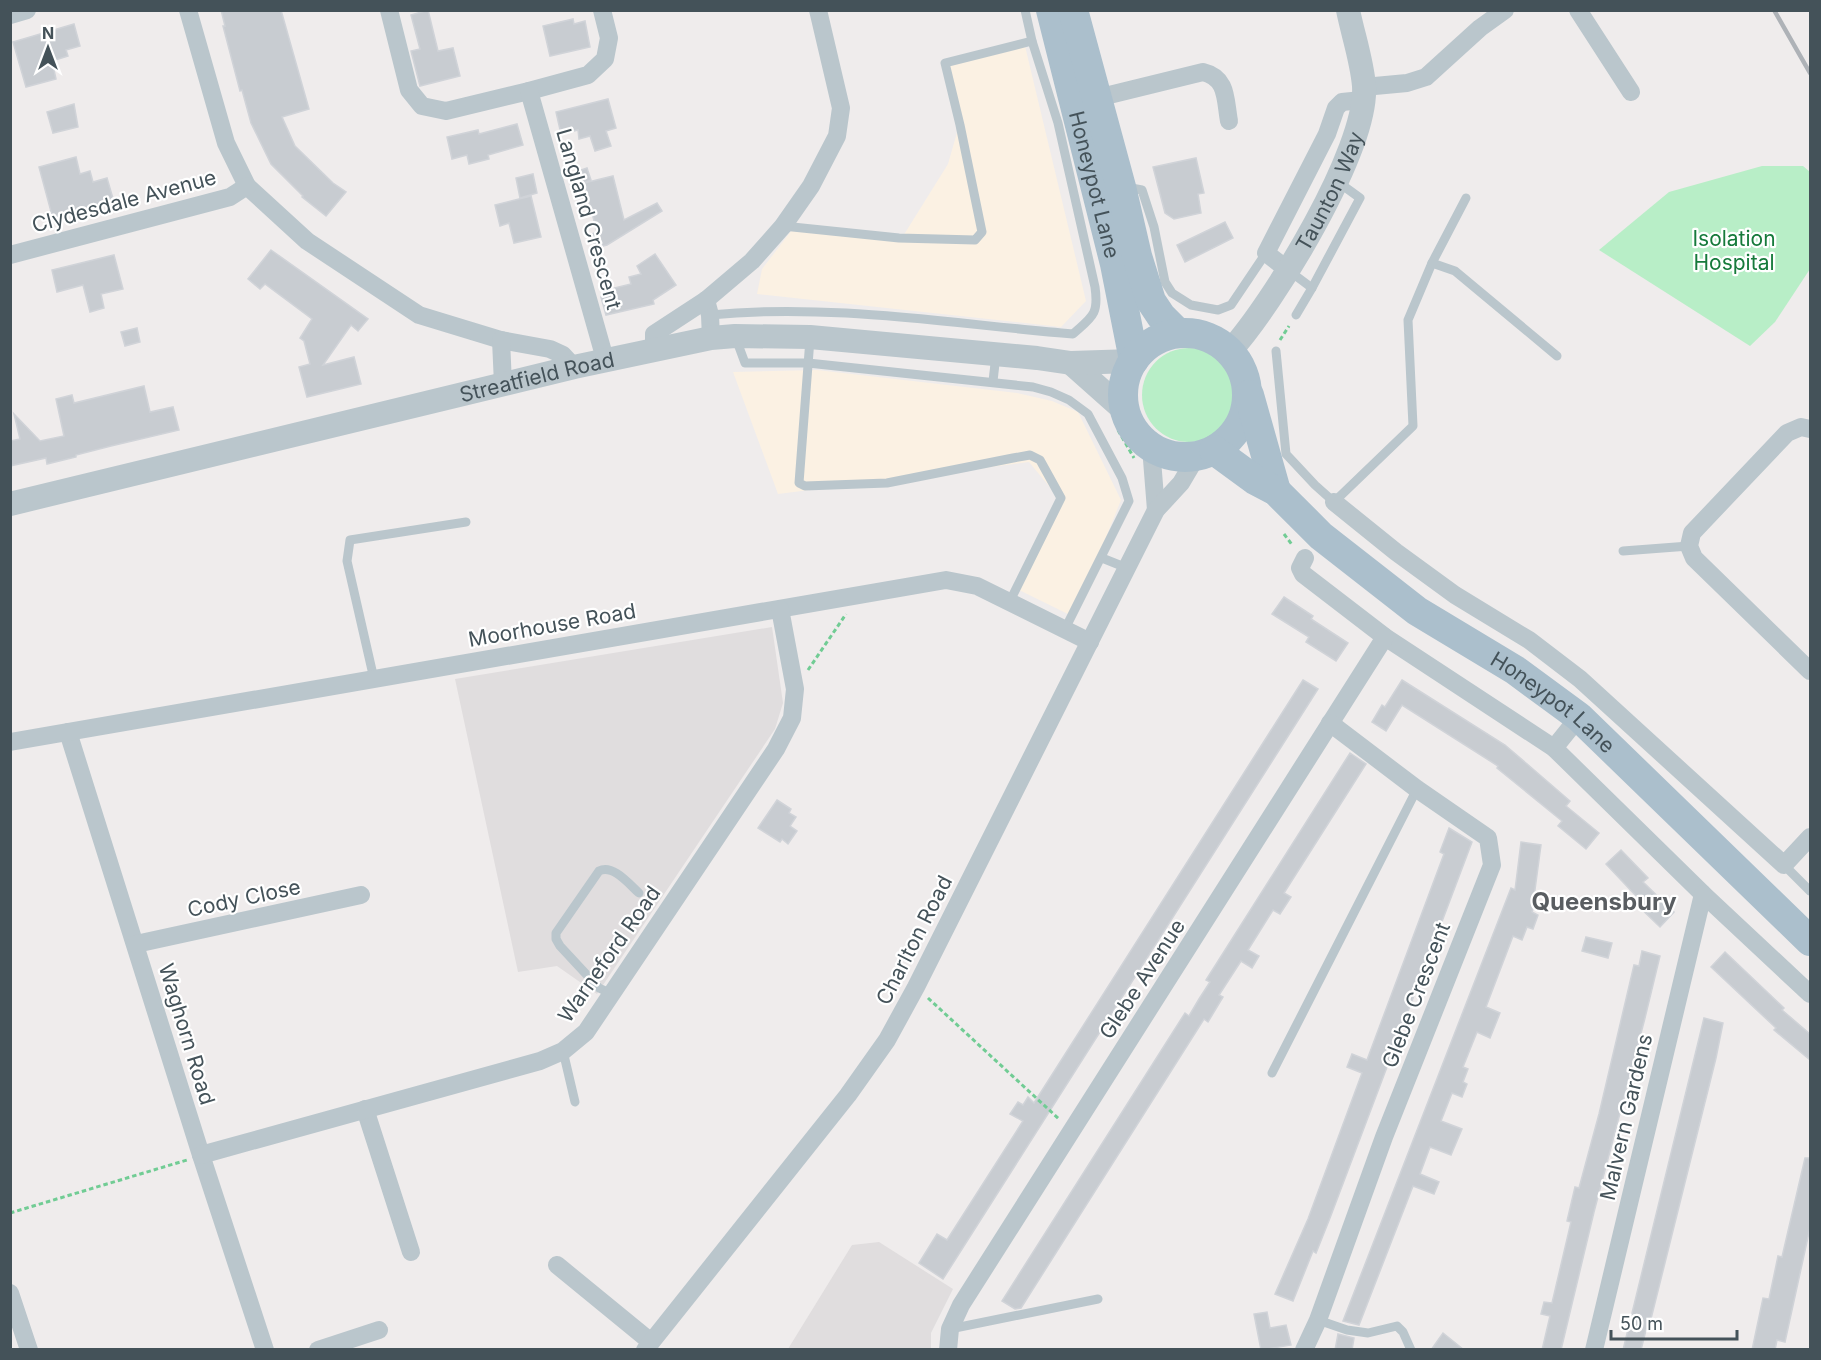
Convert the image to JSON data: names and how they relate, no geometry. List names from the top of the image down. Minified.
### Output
{"streets":{"main road":["Honeypot Lane"],"street":["Taunton Way","Clydesdale Avenue","Langland Crescent","Streatfield Road","Moorhouse Road","Cody Close","Charlton Road","Warneford Road","Glebe Avenue","Glebe Crescent","Waghorn Road","Malvern Gardens"]},"crossings":[["Honeypot Lane","Taunton Way"],["Honeypot Lane","Streatfield Road"],["Honeypot Lane","Charlton Road"],["Honeypot Lane","Glebe Avenue"],["Honeypot Lane","Malvern Gardens"],["Taunton Way","Streatfield Road"],["Taunton Way","Charlton Road"],["Langland Crescent","Streatfield Road"],["Streatfield Road","Charlton Road"],["Moorhouse Road","Charlton Road"],["Moorhouse Road","Warneford Road"],["Moorhouse Road","Waghorn Road"],["Cody Close","Waghorn Road"],["Warneford Road","Waghorn Road"],["Glebe Avenue","Glebe Crescent"]],"districts":["Queensbury"],"parks":["Isolation Hospital"],"scale_bar":"50 m","north":"top"}
